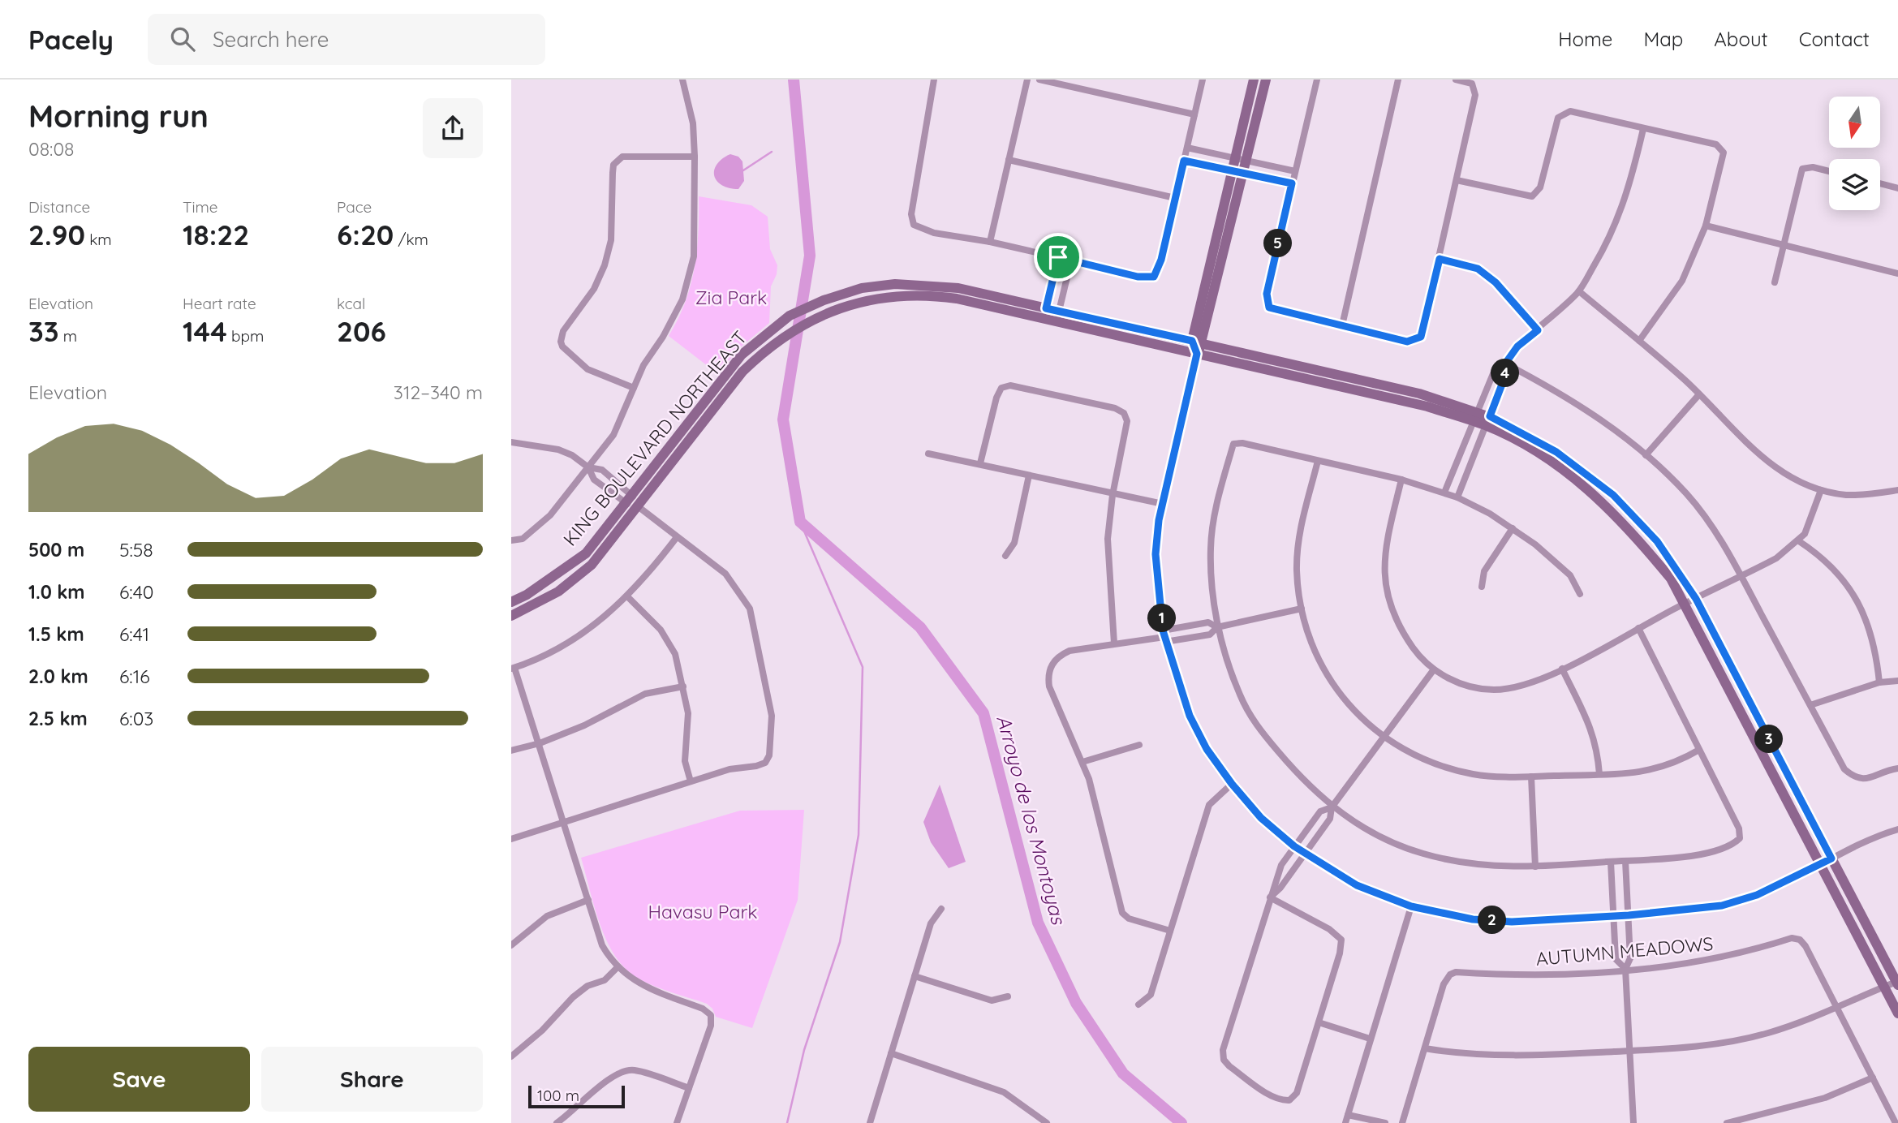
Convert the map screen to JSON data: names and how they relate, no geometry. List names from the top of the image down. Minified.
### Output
{"streets":{"street":["KING BOULEVARD NORTHEAST","AUTUMN MEADOWS"]},"water":["Arroyo de los Montoyas"],"parks":["Zia Park","Havasu Park"],"scale_bar":"100 m","north":"bottom","page":{"header":"Pacely","search":"Search here","nav":["Home","Map","About","Contact"],"heading":["Morning run","08:08"],"stats":[["Distance","2.90 km"],["Time","18:22"],["Pace","6:20 /km"],["Elevation","33 m"],["Heart rate","144 bpm"],["kcal","206"]],"pins":["5","4","1","3","2"],"chart":["Elevation","312–340 m"],"list":[{"name":"500 m","note":"5:58"},{"name":"1.0 km","note":"6:40"},{"name":"1.5 km","note":"6:41"},{"name":"2.0 km","note":"6:16"},{"name":"2.5 km","note":"6:03"}],"buttons":["Save","Share"],"scale":"100 m"}}
